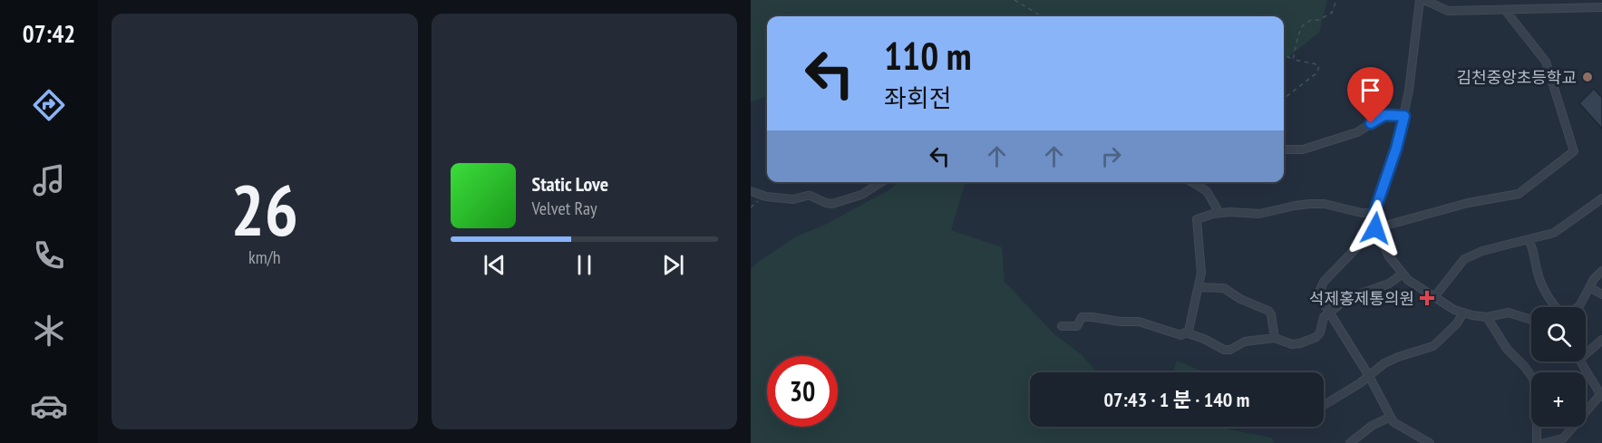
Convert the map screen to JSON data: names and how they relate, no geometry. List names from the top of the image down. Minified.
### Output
{"places":{"other":["김천중앙초등학교"],"health":["석제홍제통의원"]},"page":{"tabs":"07:42","tile":["26","km/h"],"turn":["110 m","좌회전"],"song":["Static Love","Velvet Ray"],"map_buttons":"+","limit":"30","trip":"07:43 · 1 분 · 140 m"}}
